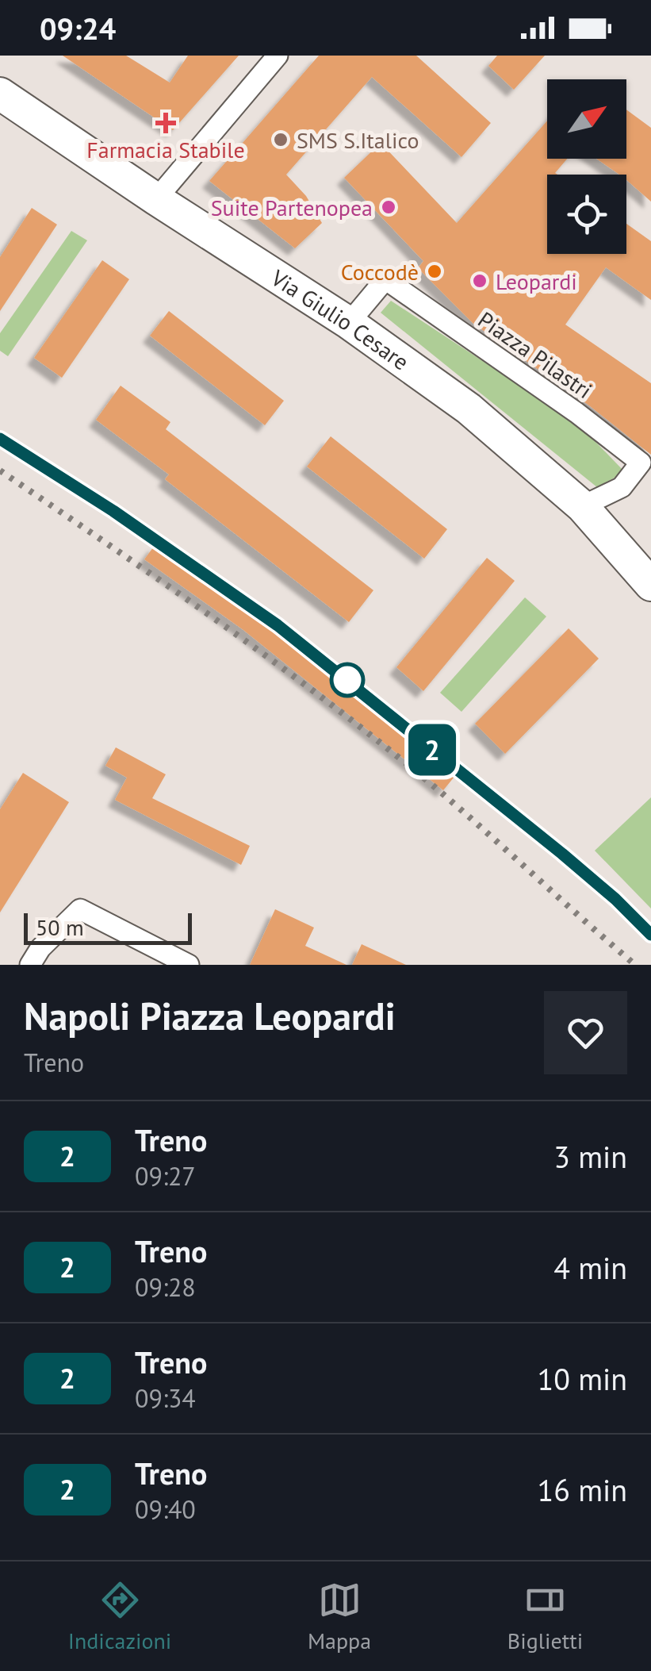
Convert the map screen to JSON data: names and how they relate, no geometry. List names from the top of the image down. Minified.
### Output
{"streets":{"main road":["Via Giulio Cesare"],"street":["Piazza Pilastri"]},"crossings":[["Via Giulio Cesare","Piazza Pilastri"]],"places":{"health":["Farmacia Stabile"],"other":["SMS S.Italico","Suite Partenopea","Coccodè","Leopardi"]},"scale_bar":"50 m","north":"top right","page":{"status":"09:24","on_map":"2","scale":"50 m","heading":["Napoli Piazza Leopardi","Treno"],"list":[{"mark":"2","name":"Treno","note":"09:27","value":"3 min"},{"mark":"2","name":"Treno","note":"09:28","value":"4 min"},{"mark":"2","name":"Treno","note":"09:34","value":"10 min"},{"mark":"2","name":"Treno","note":"09:40","value":"16 min"}],"tabs":["Indicazioni","Mappa","Biglietti"]}}
